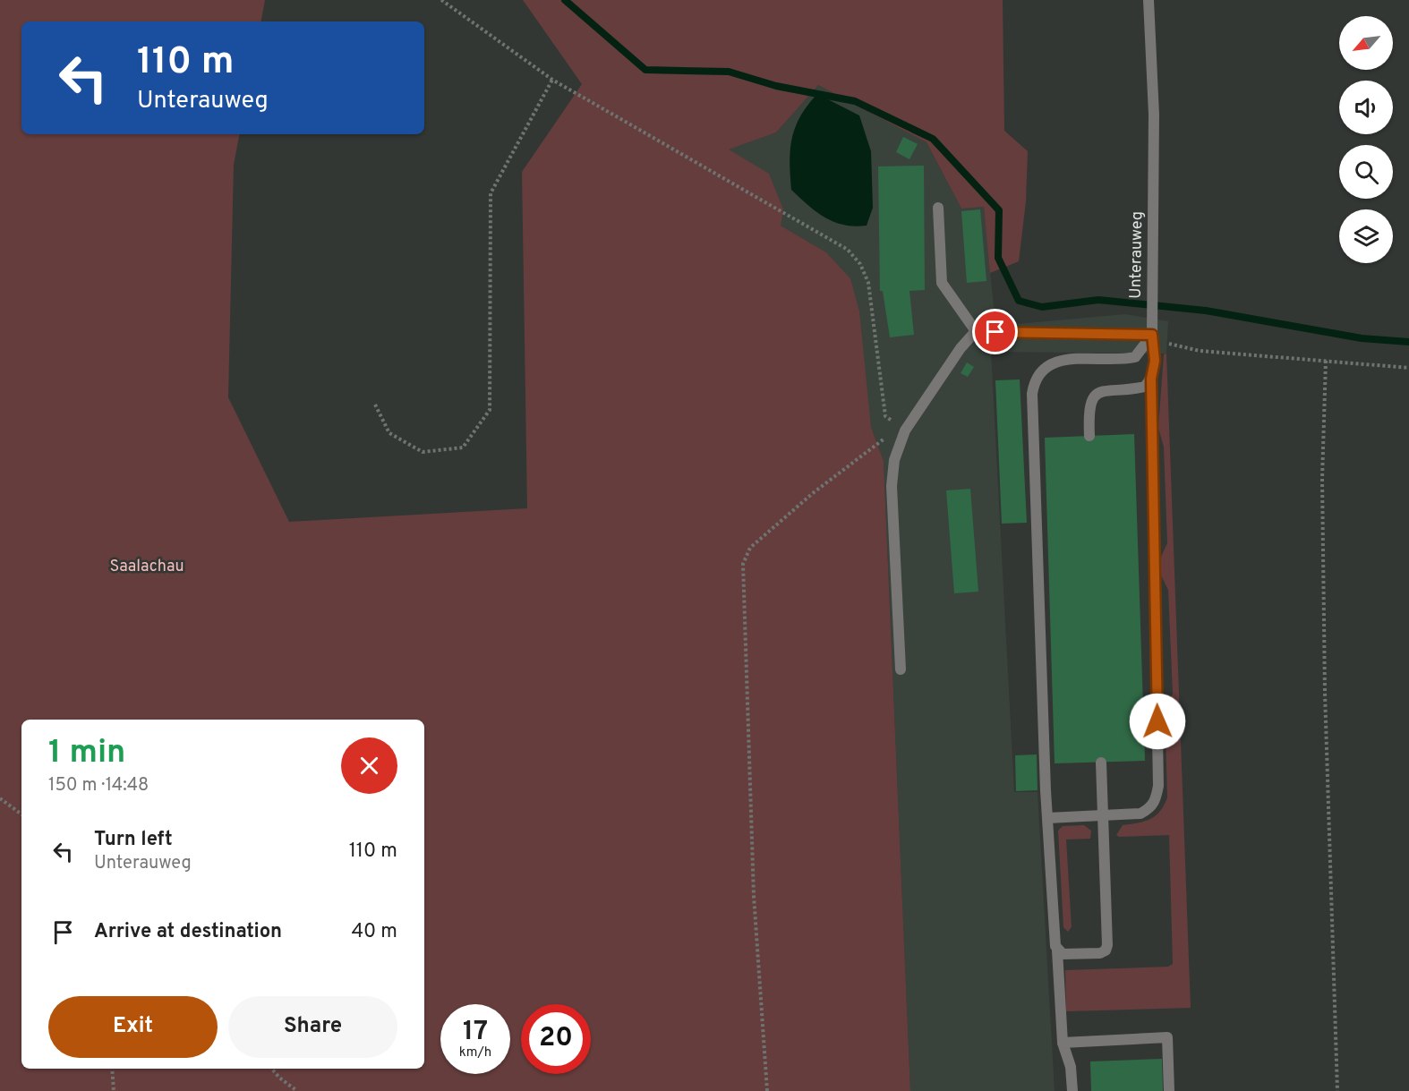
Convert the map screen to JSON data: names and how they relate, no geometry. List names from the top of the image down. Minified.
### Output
{"streets":{"street":["Unterauweg"]},"parks":["Saalachau"],"north":"bottom left","page":{"turn":["110 m","Unterauweg"],"heading":["1 min","150 m · 14:48"],"list":[{"name":"Turn left","note":"Unterauweg","value":"110 m"},{"name":"Arrive at destination","value":"40 m"}],"buttons":["Exit","Share"],"speed":"17 km/h","limit":"20"}}
